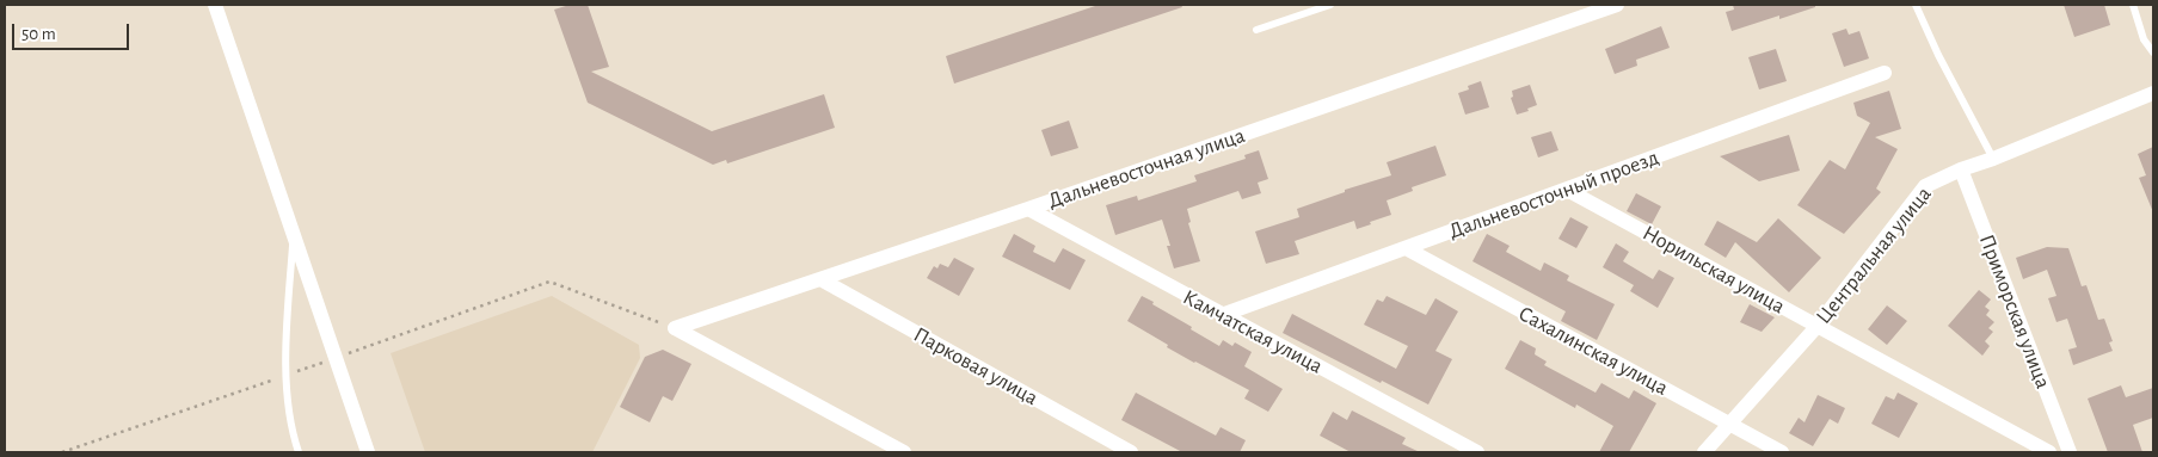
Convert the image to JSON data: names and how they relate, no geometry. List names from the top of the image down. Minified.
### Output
{"streets":{"street":["Дальневосточная улица","Дальневосточный проезд","Центральная улица","Норильская улица","Приморская улица","Камчатская улица","Сахалинская улица","Парковая улица"]},"crossings":[["Дальневосточная улица","Камчатская улица"],["Дальневосточная улица","Парковая улица"],["Дальневосточный проезд","Норильская улица"],["Дальневосточный проезд","Камчатская улица"],["Дальневосточный проезд","Сахалинская улица"],["Центральная улица","Норильская улица"],["Центральная улица","Приморская улица"],["Центральная улица","Сахалинская улица"]],"scale_bar":"50 m"}
